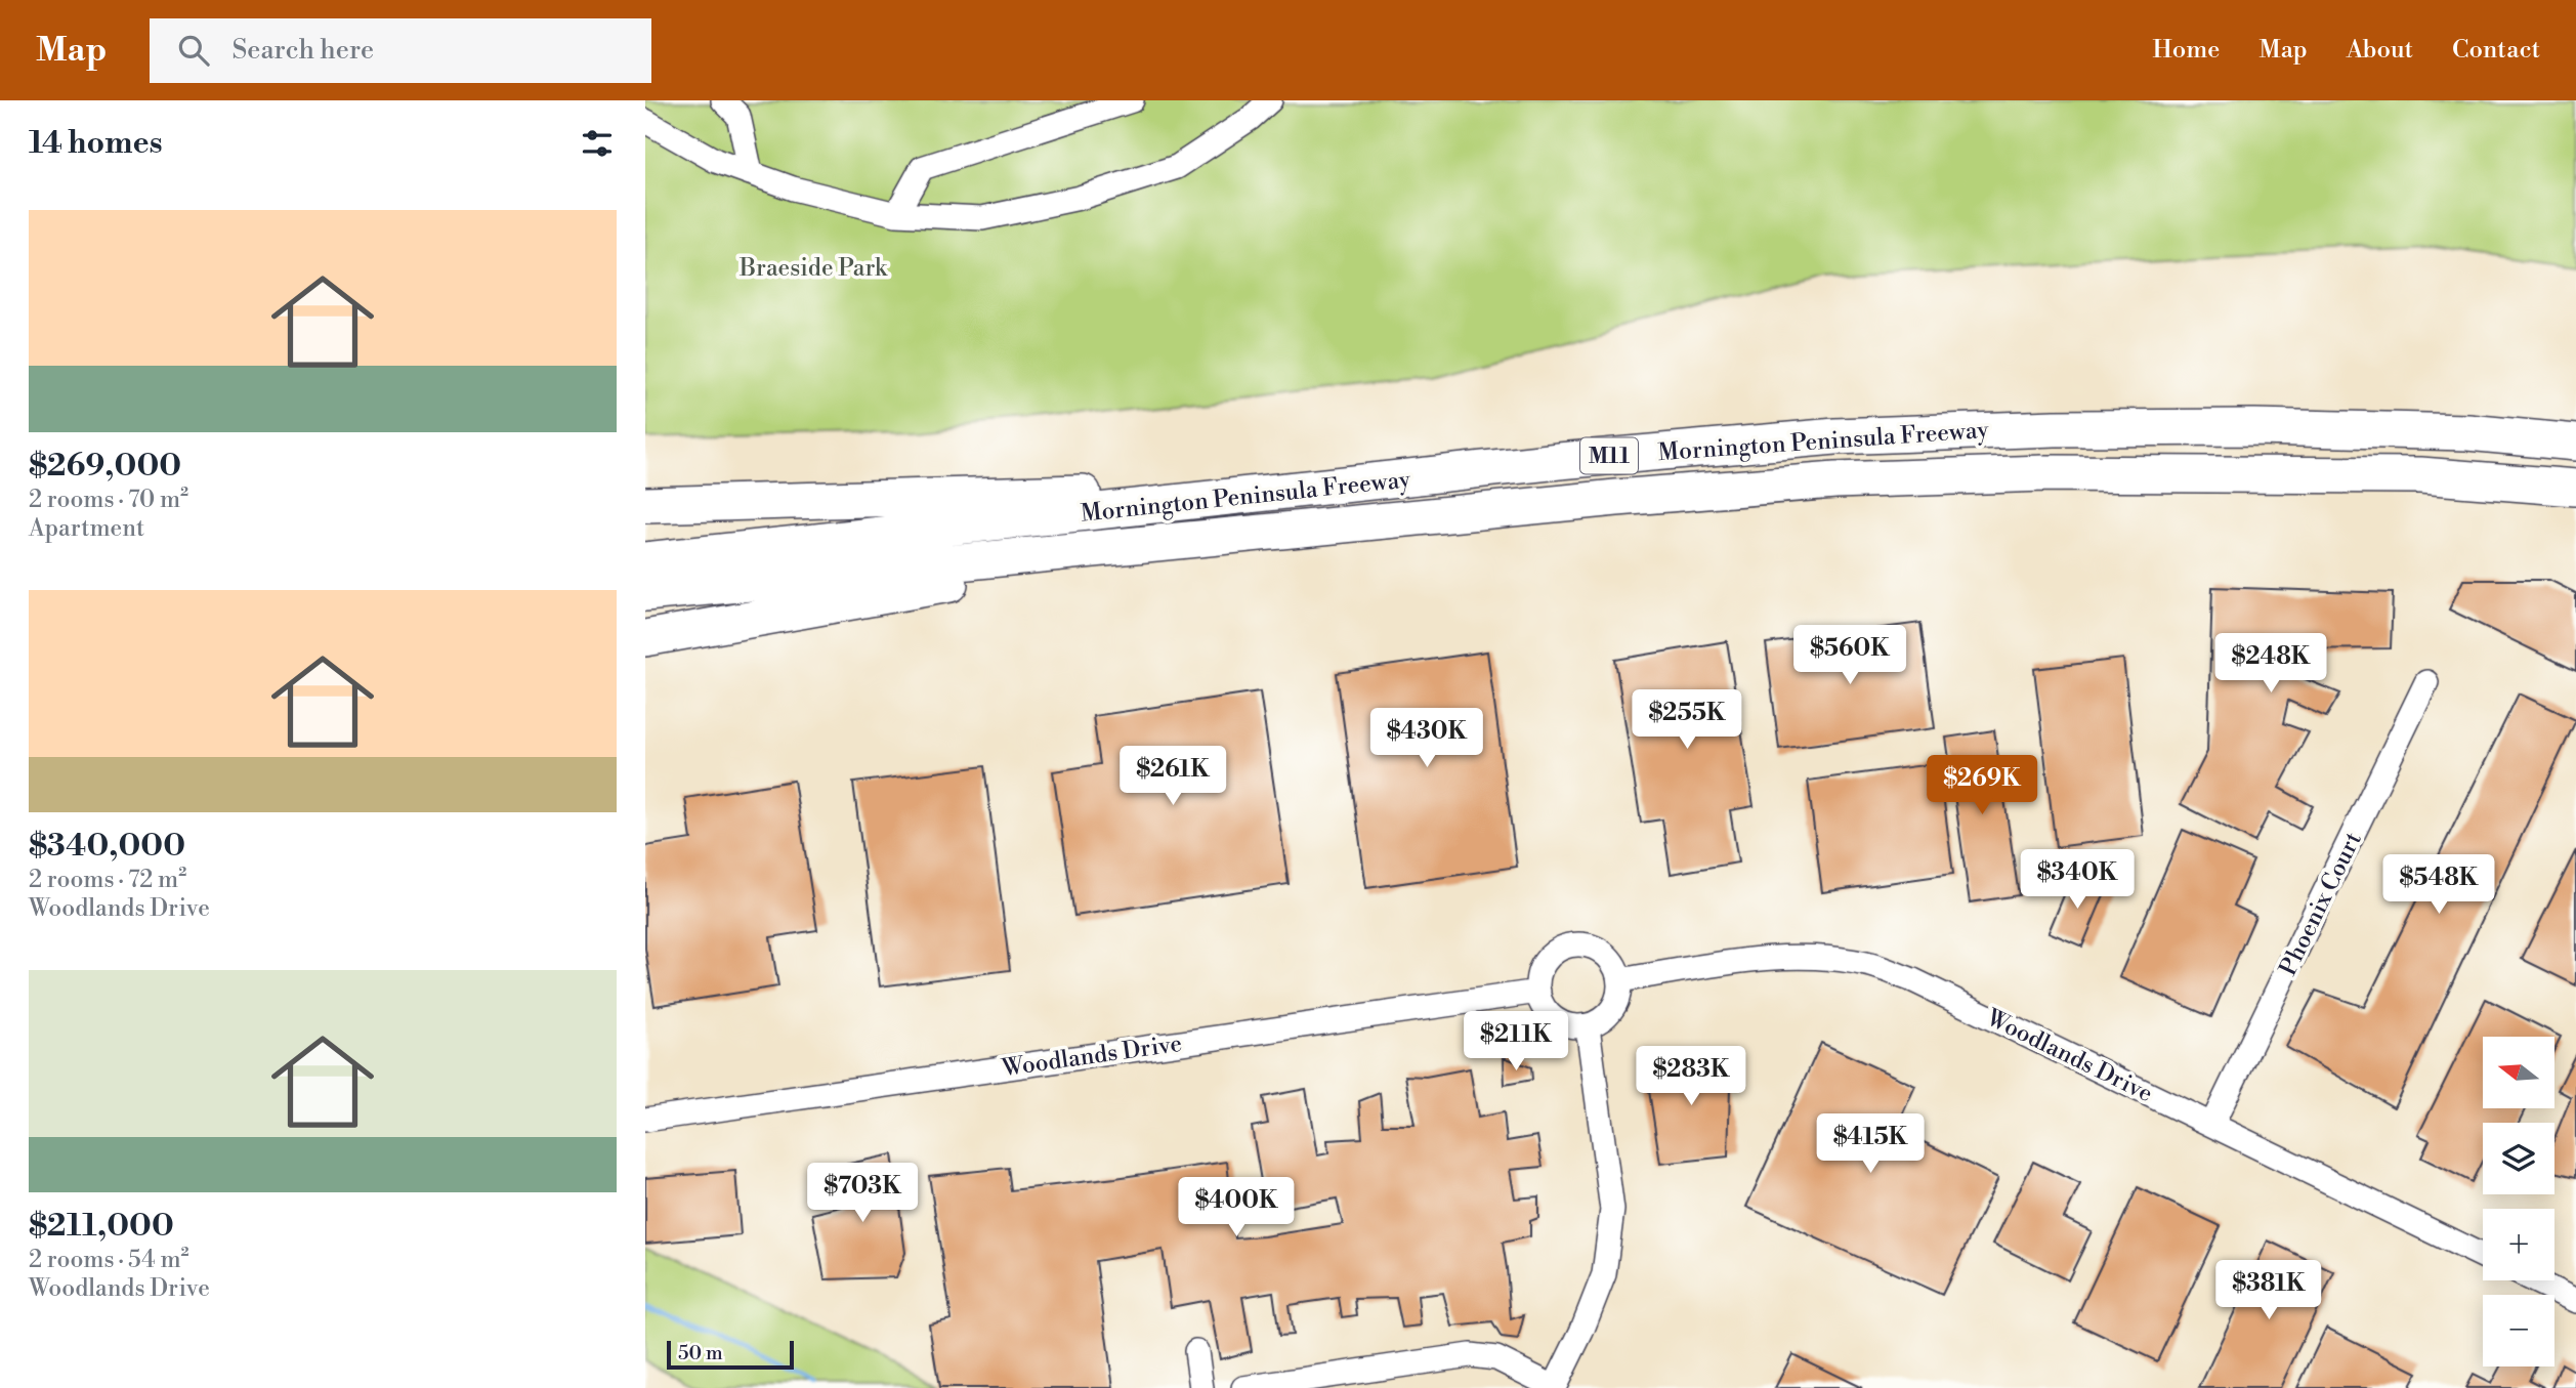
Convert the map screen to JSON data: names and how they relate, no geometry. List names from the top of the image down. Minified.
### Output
{"streets":{"highway":["Mornington Peninsula Freeway","M11"],"street":["Phoenix Court","Woodlands Drive"]},"crossings":[["Phoenix Court","Woodlands Drive"]],"parks":["Braeside Park"],"scale_bar":"50 m","north":"left","page":{"header":"Map","search":"Search here","nav":["Home","Map","About","Contact"],"heading":"14 homes","list":[{"name":"$269,000","note":"2 rooms · 70 m² · Apartment"},{"name":"$340,000","note":"2 rooms · 72 m² · Woodlands Drive"},{"name":"$211,000","note":"2 rooms · 54 m² · Woodlands Drive"}],"price":["$560K","$248K","$255K","$430K","$261K","$269K","$340K","$548K","$211K","$283K","$415K","$703K","$400K","$381K"],"map_buttons":["+","−"],"scale":"50 m"}}
